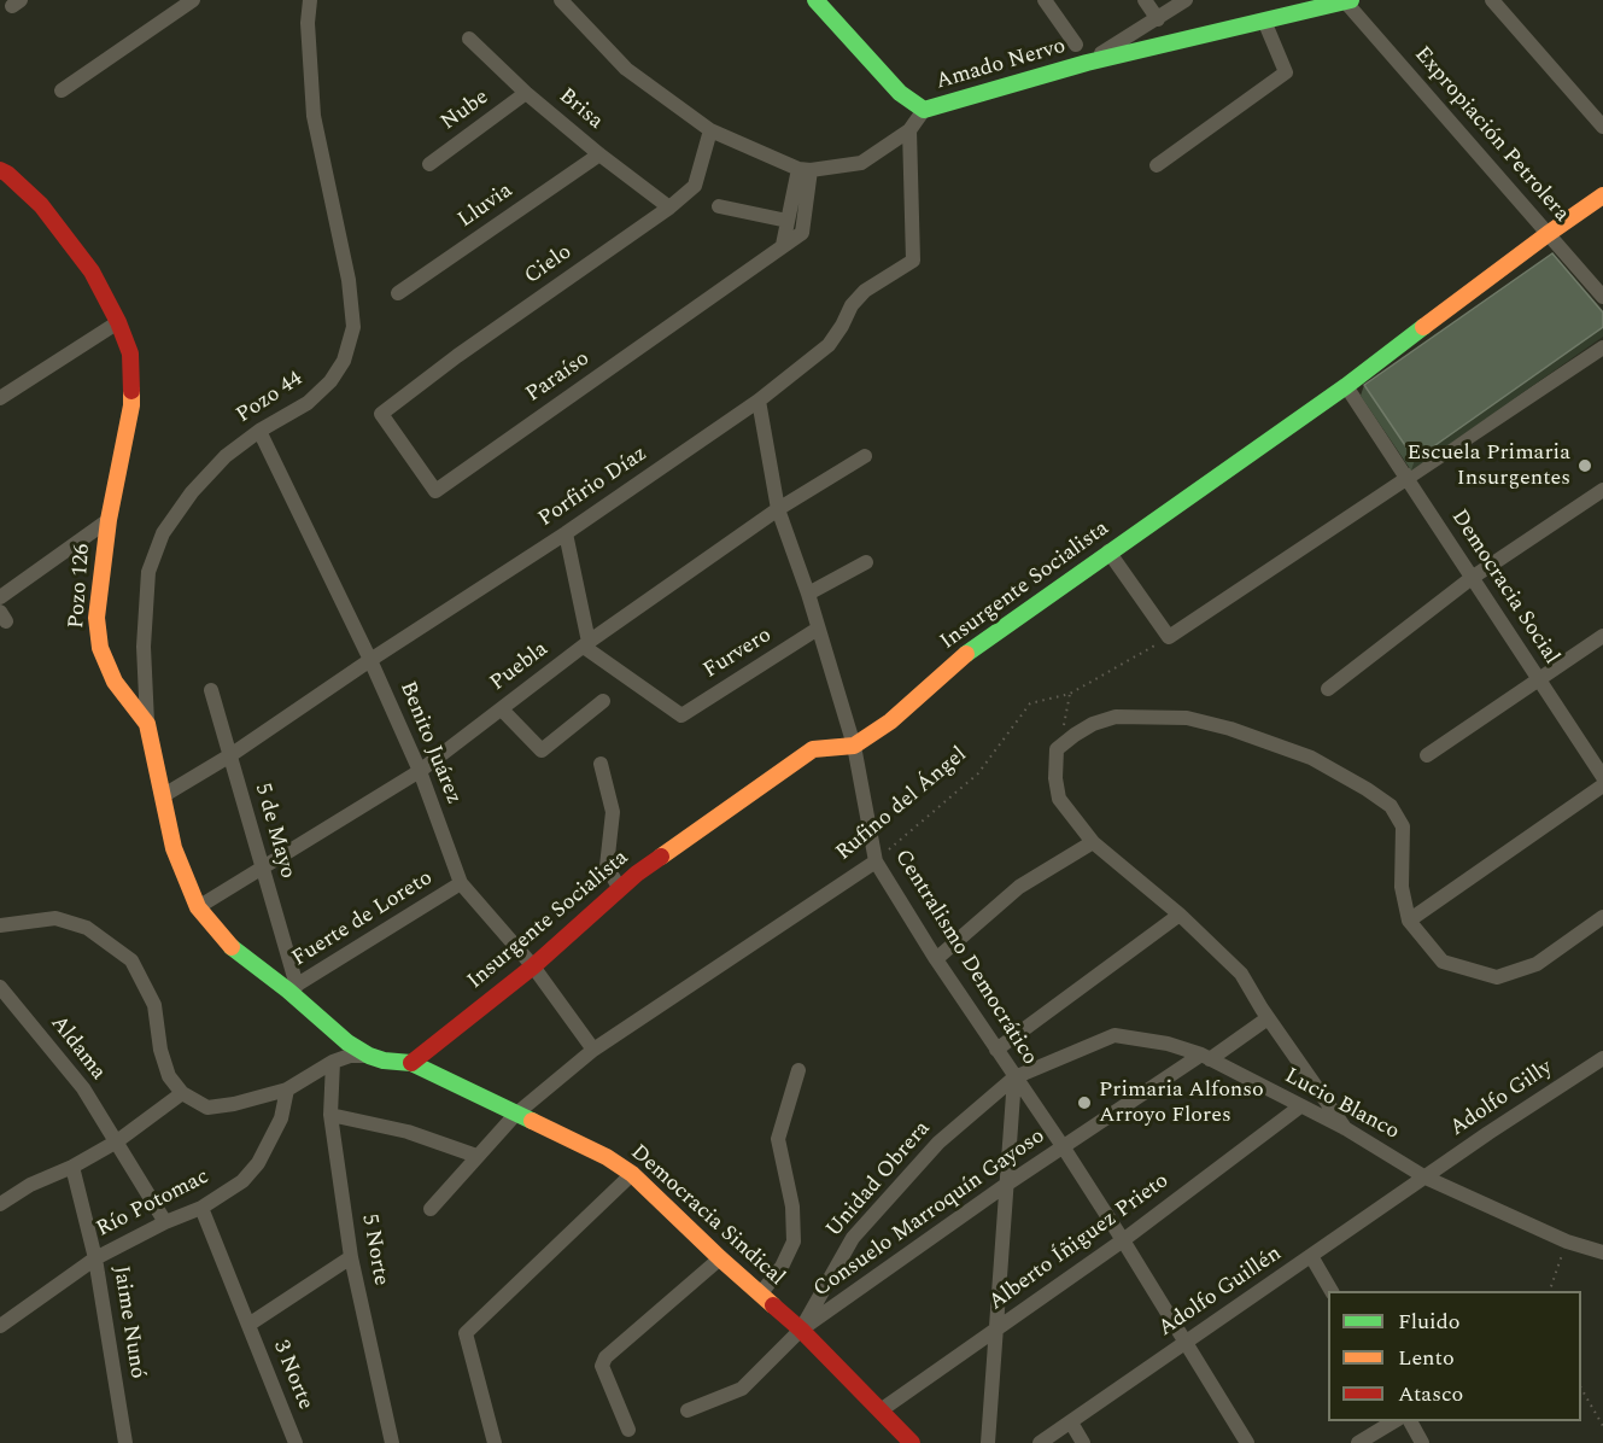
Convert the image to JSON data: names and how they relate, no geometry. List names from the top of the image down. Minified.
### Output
{"streets":{"street":["Amado Nervo","Brisa","Nube","Expropiación Petrolera","Lluvia","Cielo","Paraíso","Pozo 44","Porfirio Díaz","Pozo 126","Insurgente Socialista","Democracia Social","Furvero","Puebla","Benito Juárez","Rufino del Ángel","5 de Mayo","Fuerte de Loreto","Centralismo Democrático","Aldama","Adolfo Gilly","Lucio Blanco","Unidad Obrera","Río Potomac","Consuelo Marroquín Gayoso","Democracia Sindical","Alberto Íñiguez Prieto","5 Norte","Adolfo Guillén","Jaime Nunó","3 Norte"]},"crossings":[["Amado Nervo","Expropiación Petrolera"],["Amado Nervo","Paraíso"],["Amado Nervo","Porfirio Díaz"],["Brisa","Nube"],["Brisa","Lluvia"],["Brisa","Cielo"],["Expropiación Petrolera","Insurgente Socialista"],["Cielo","Paraíso"],["Pozo 44","Pozo 126"],["Pozo 44","Benito Juárez"],["Porfirio Díaz","Pozo 126"],["Porfirio Díaz","Benito Juárez"],["Porfirio Díaz","5 de Mayo"],["Porfirio Díaz","Centralismo Democrático"],["Pozo 126","Puebla"],["Pozo 126","5 de Mayo"],["Pozo 126","Fuerte de Loreto"],["Pozo 126","Democracia Sindical"],["Insurgente Socialista","Democracia Social"],["Insurgente Socialista","Benito Juárez"],["Insurgente Socialista","Centralismo Democrático"],["Insurgente Socialista","Democracia Sindical"],["Furvero","Puebla"],["Furvero","Centralismo Democrático"],["Puebla","Benito Juárez"],["Puebla","5 de Mayo"],["Puebla","Centralismo Democrático"],["Benito Juárez","Rufino del Ángel"],["Benito Juárez","Fuerte de Loreto"],["Rufino del Ángel","Centralismo Democrático"],["Rufino del Ángel","Democracia Sindical"],["5 de Mayo","Fuerte de Loreto"],["5 de Mayo","Democracia Sindical"],["Fuerte de Loreto","Democracia Sindical"],["Centralismo Democrático","Lucio Blanco"],["Centralismo Democrático","Unidad Obrera"],["Centralismo Democrático","Consuelo Marroquín Gayoso"],["Centralismo Democrático","Alberto Íñiguez Prieto"],["Centralismo Democrático","Adolfo Guillén"],["Aldama","Río Potomac"],["Adolfo Gilly","Lucio Blanco"],["Adolfo Gilly","Adolfo Guillén"],["Lucio Blanco","Unidad Obrera"],["Lucio Blanco","Consuelo Marroquín Gayoso"],["Lucio Blanco","Alberto Íñiguez Prieto"],["Lucio Blanco","Adolfo Guillén"],["Unidad Obrera","Consuelo Marroquín Gayoso"],["Unidad Obrera","Democracia Sindical"],["Río Potomac","Jaime Nunó"],["Río Potomac","3 Norte"],["Consuelo Marroquín Gayoso","Democracia Sindical"],["Democracia Sindical","Alberto Íñiguez Prieto"],["5 Norte","3 Norte"]],"places":["Escuela Primaria Insurgentes","Primaria Alfonso Arroyo Flores"],"legend":["Fluido","Lento","Atasco"]}
